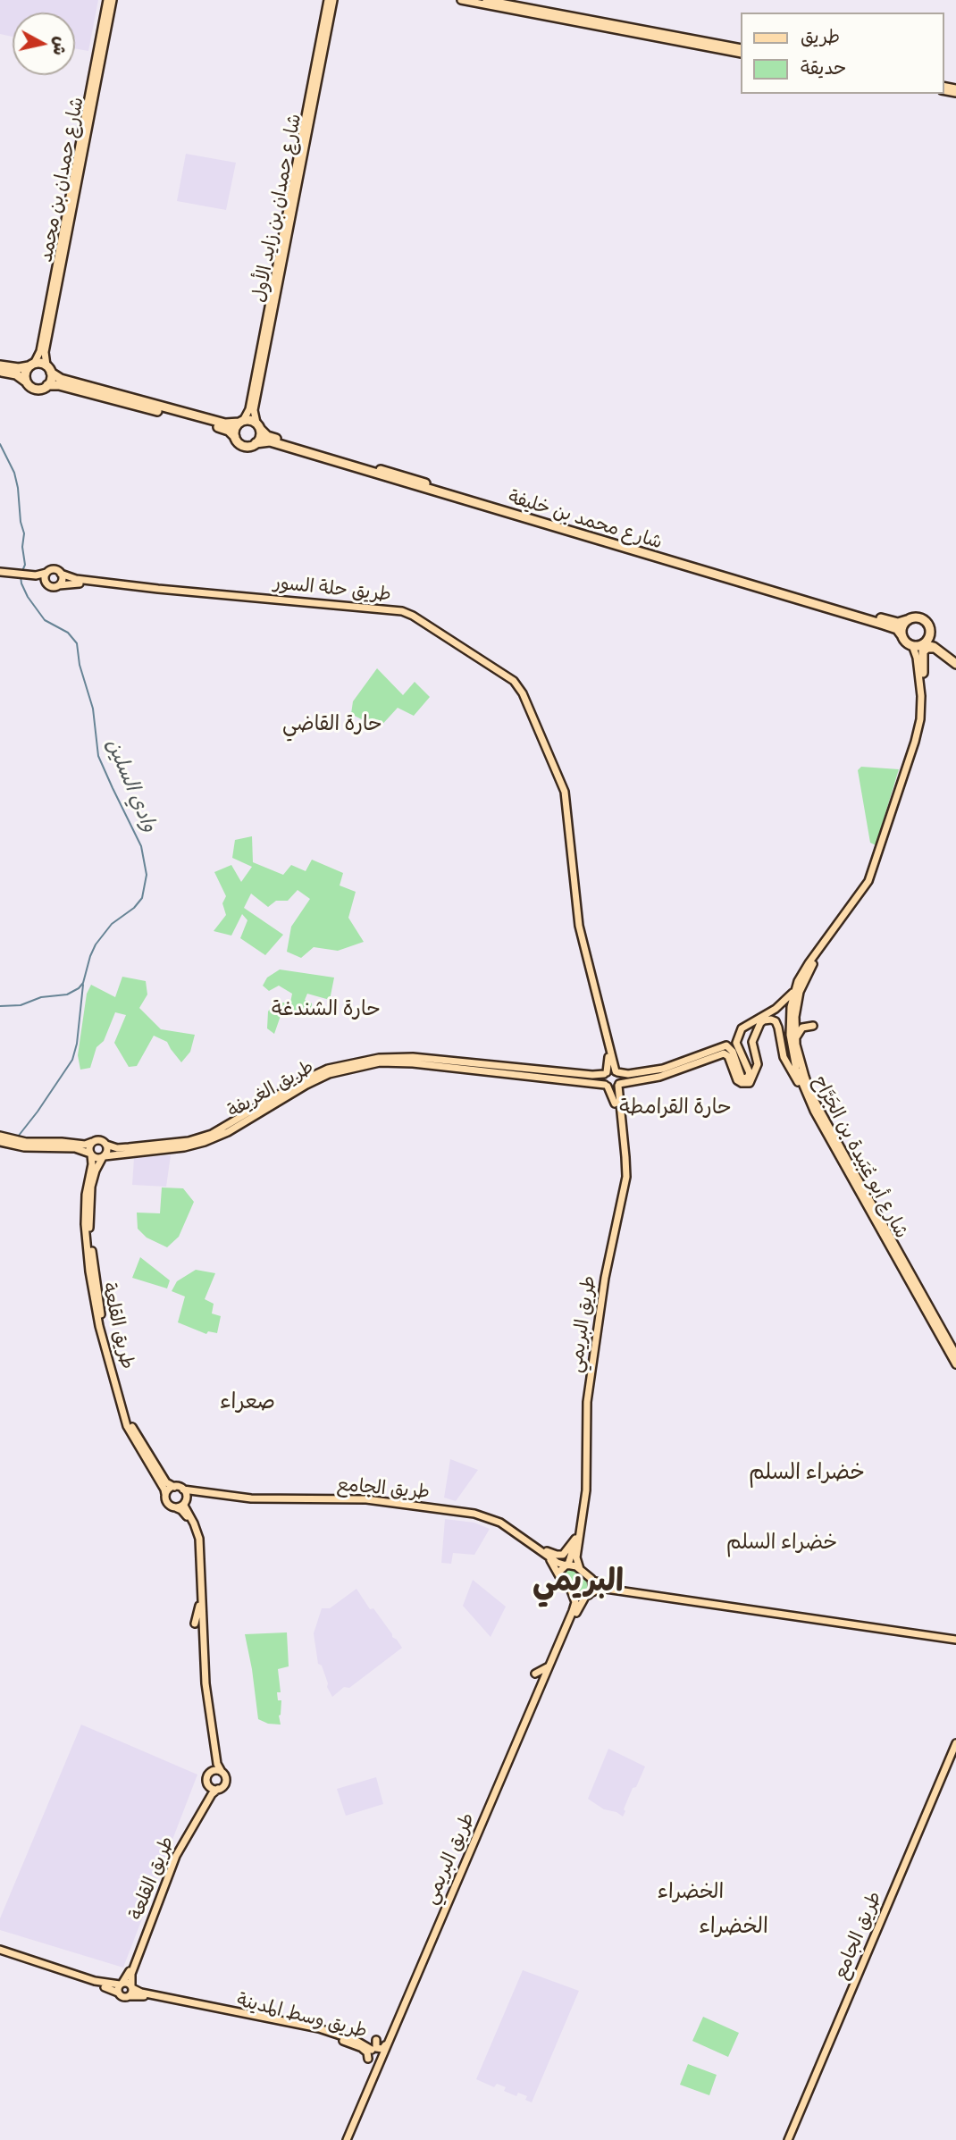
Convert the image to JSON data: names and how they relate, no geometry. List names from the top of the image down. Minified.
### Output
{"streets":{"highway":["شارع محمد بن خليفة"],"main road":["شارع حمدان بن محمد","شارع حمدان بن زايد الأول","طريق حلة السور","طريق الغريفة","شارع أبو عُبَيدة بن الجَرَّاح","طريق البريمي","طريق القلعة","طريق الجامع","طريق وسط المدينة"]},"crossings":[["شارع حمدان بن زايد الأول","شارع محمد بن خليفة"],["شارع محمد بن خليفة","شارع أبو عُبَيدة بن الجَرَّاح"],["طريق حلة السور","طريق الغريفة"],["طريق حلة السور","طريق البريمي"],["طريق الغريفة","طريق البريمي"],["طريق الغريفة","طريق القلعة"],["طريق البريمي","طريق الجامع"],["طريق القلعة","طريق الجامع"],["طريق القلعة","طريق وسط المدينة"]],"districts":["حارة القاضي","حارة الشندغة","حارة القرامطة","صعراء","خضراء السلم","خضراء السلم","البريمي","الخضراء","الخضراء"],"water":["وادي السلين"],"legend":["طريق","حديقة"],"north":"right"}
